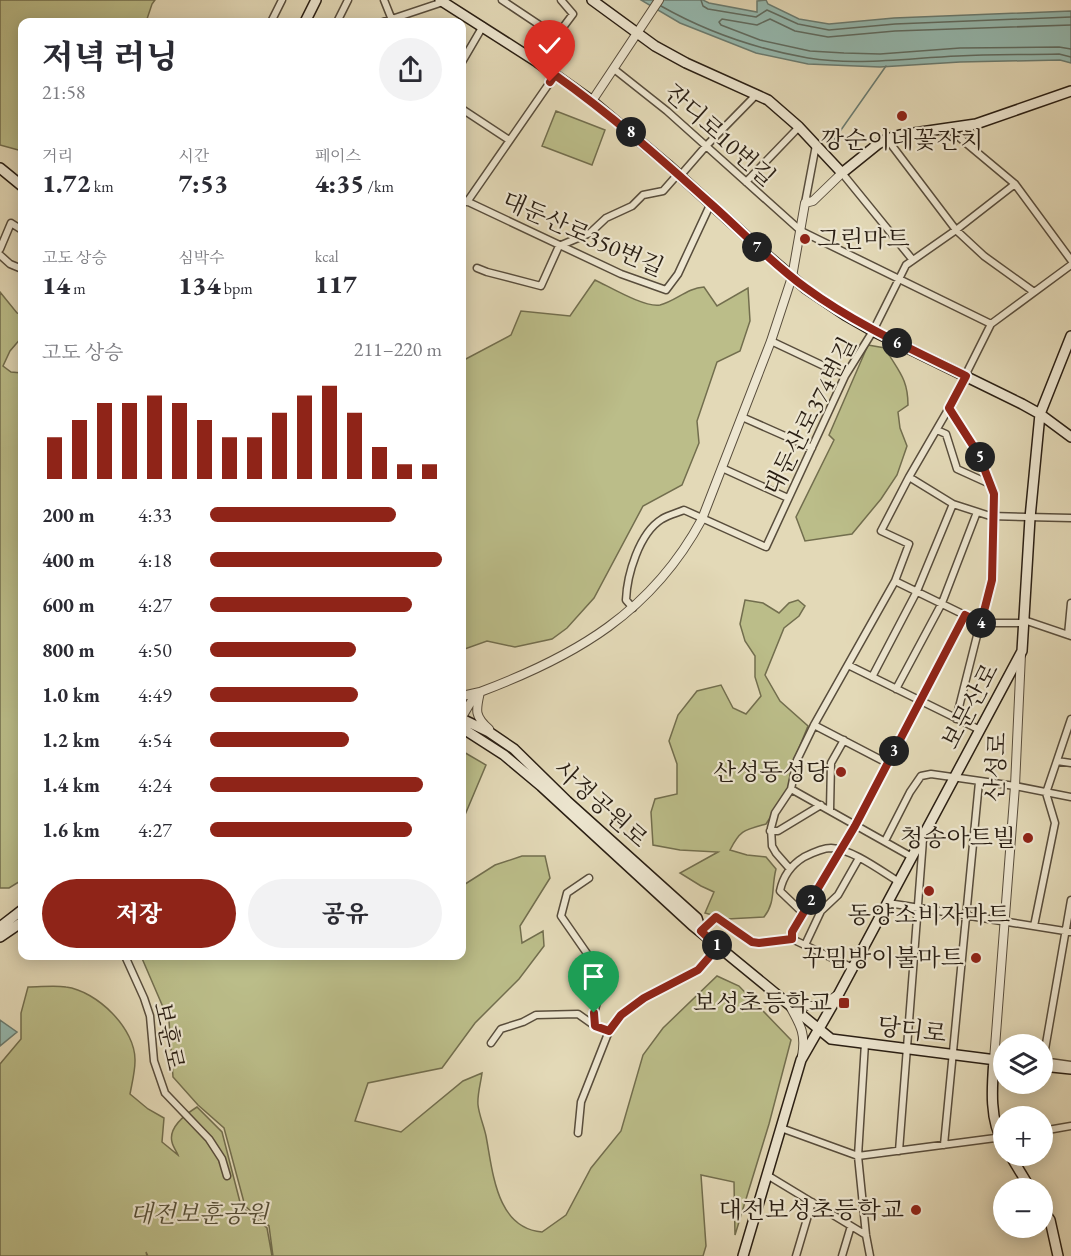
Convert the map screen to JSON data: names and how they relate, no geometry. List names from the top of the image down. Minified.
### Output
{"streets":{"main road":["보문산로","산성로","사정공원로","당디로"],"street":["잔디로10번길","대둔산로350번길","대둔산로374번길","보훈로"]},"crossings":[["잔디로10번길","대둔산로374번길"],["보문산로","산성로"],["보문산로","사정공원로"],["보문산로","당디로"],["사정공원로","당디로"]],"parks":["대전보훈공원"],"places":{"other":["깡순이네꽃잔치","그린마트","산성동성당","청송아트빌","동양소비자마트","꾸밈방이불마트","대전보성초등학교"],"transit":["보성초등학교"]},"page":{"heading":["저녁 러닝","21:58"],"pins":["8","7","6","5","4","3","2","1"],"stats":[["거리","1.72 km"],["시간","7:53"],["페이스","4:35 /km"],["고도 상승","14 m"],["심박수","134 bpm"],["kcal","117"]],"chart":["고도 상승","211–220 m"],"list":[{"name":"200 m","note":"4:33"},{"name":"400 m","note":"4:18"},{"name":"600 m","note":"4:27"},{"name":"800 m","note":"4:50"},{"name":"1.0 km","note":"4:49"},{"name":"1.2 km","note":"4:54"},{"name":"1.4 km","note":"4:24"},{"name":"1.6 km","note":"4:27"}],"buttons":["저장","공유"],"map_buttons":["+","−"]}}
